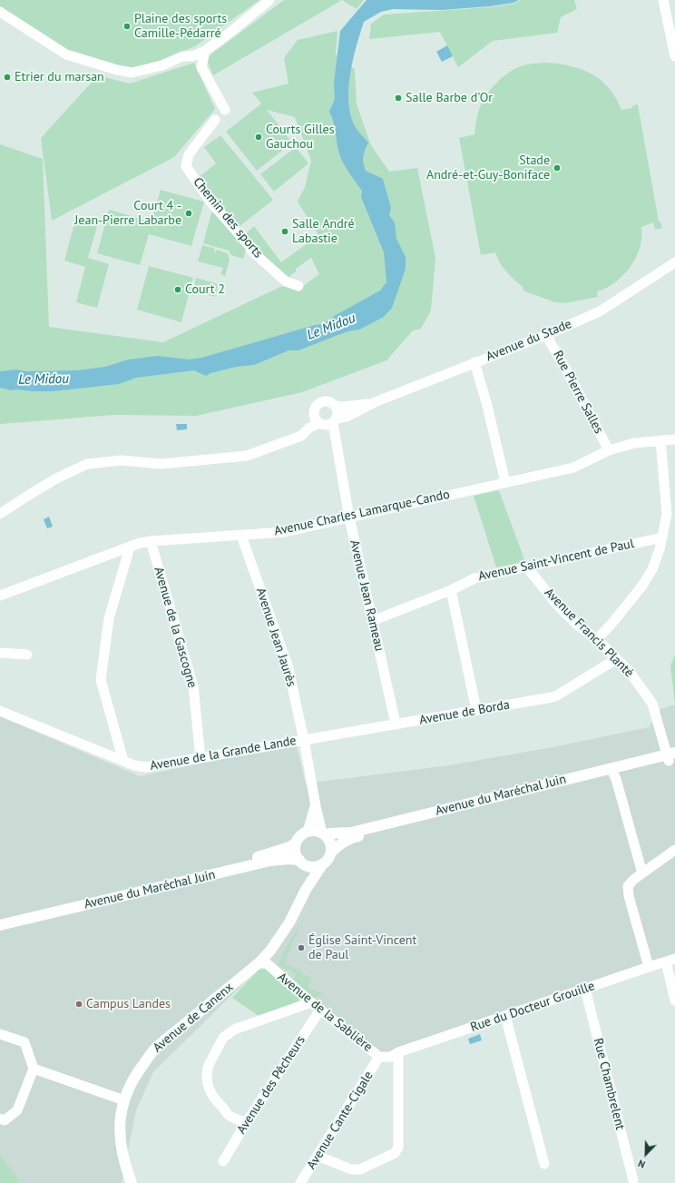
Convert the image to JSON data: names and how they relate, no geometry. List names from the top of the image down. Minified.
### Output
{"streets":{"main road":["Avenue du Maréchal Juin","Avenue de Canenx"],"street":["Chemin des sports","Avenue du Stade","Rue Pierre Salles","Avenue Charles Lamarque-Cando","Avenue Saint-Vincent de Paul","Avenue Jean Rameau","Avenue de la Gascogne","Avenue Francis Planté","Avenue Jean Jaurès","Avenue de Borda","Avenue de la Grande Lande","Rue du Docteur Grouille","Avenue de la Sablière","Rue Chambrelent","Avenue des Pêcheurs","Avenue Cante-Cigale"]},"crossings":[["Avenue du Stade","Rue Pierre Salles"],["Avenue du Stade","Avenue Jean Rameau"],["Rue Pierre Salles","Avenue Charles Lamarque-Cando"],["Avenue Charles Lamarque-Cando","Avenue Jean Rameau"],["Avenue Charles Lamarque-Cando","Avenue de la Gascogne"],["Avenue Charles Lamarque-Cando","Avenue Jean Jaurès"],["Avenue Saint-Vincent de Paul","Avenue Jean Rameau"],["Avenue Saint-Vincent de Paul","Avenue Francis Planté"],["Avenue Jean Rameau","Avenue de Borda"],["Avenue de la Gascogne","Avenue de la Grande Lande"],["Avenue Francis Planté","Avenue de Borda"],["Avenue Francis Planté","Avenue du Maréchal Juin"],["Avenue Jean Jaurès","Avenue de Borda"],["Avenue Jean Jaurès","Avenue de la Grande Lande"],["Avenue Jean Jaurès","Avenue du Maréchal Juin"],["Avenue Jean Jaurès","Avenue de Canenx"],["Avenue de Borda","Avenue de la Grande Lande"],["Avenue du Maréchal Juin","Avenue de Canenx"],["Rue du Docteur Grouille","Avenue de la Sablière"],["Rue du Docteur Grouille","Rue Chambrelent"],["Avenue de la Sablière","Avenue de Canenx"],["Avenue de la Sablière","Avenue des Pêcheurs"],["Avenue de la Sablière","Avenue Cante-Cigale"]],"water":["Le Midou"],"places":["Plaine des sports Camille-Pédarré","Etrier du marsan","Salle Barbe d'Or","Courts Gilles Gauchou","Stade André-et-Guy-Boniface","Court 4 - Jean-Pierre Labarbe","Salle André Labastie","Court 2","Église Saint-Vincent de Paul","Campus Landes"],"north":"bottom left"}
